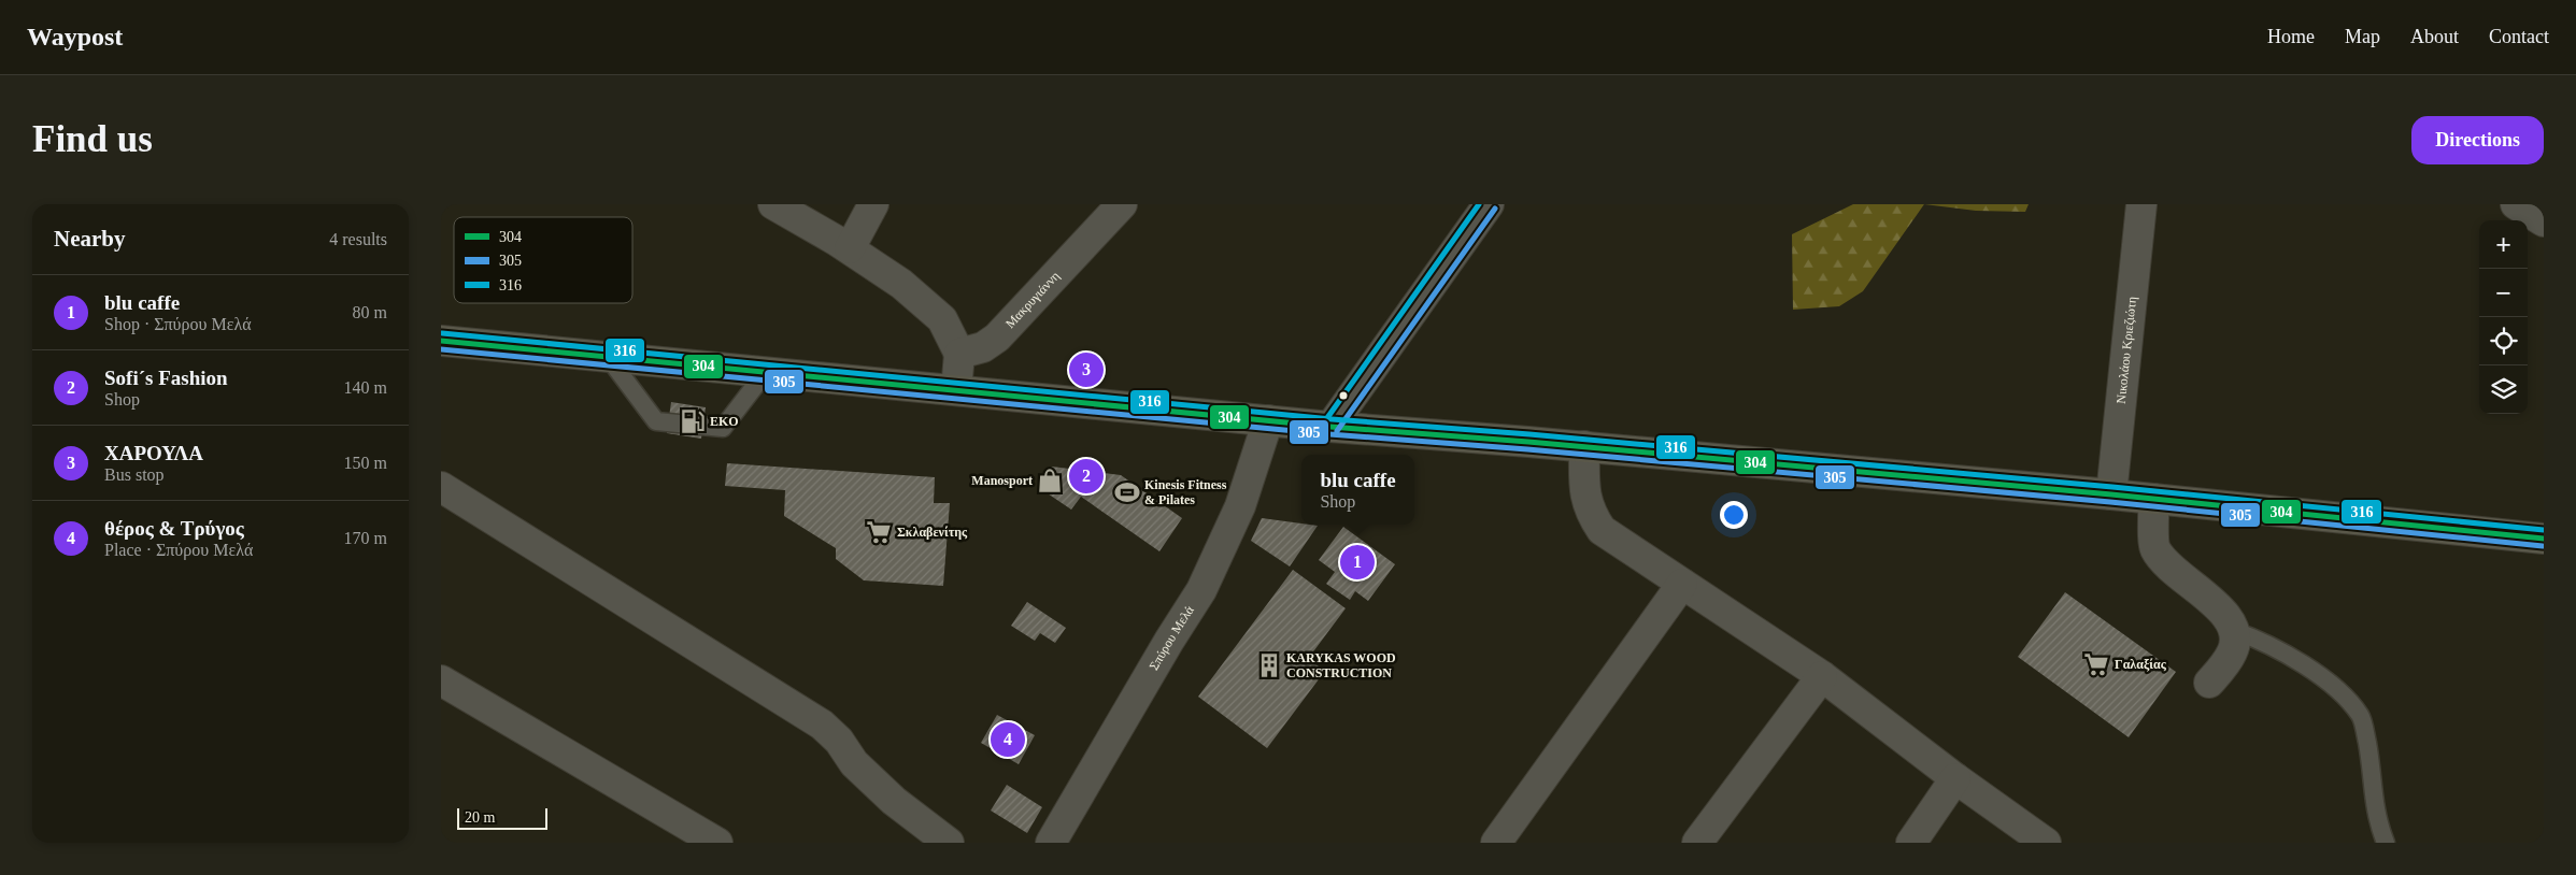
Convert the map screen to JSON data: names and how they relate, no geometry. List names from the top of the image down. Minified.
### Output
{"streets":{"street":["Μακρυγιάννη","Νικολάου Κριεζιώτη","Σπύρου Μελά"]},"places":{"fuel station":["EKO"],"shop":["Manosport"],"sports":["Kinesis Fitness & Pilates"],"supermarket":["Σκλαβενίτης","Γαλαξίας"],"building":["KARYKAS WOOD CONSTRUCTION"]},"lines":["transit line 316","transit line 305","transit line 304"],"legend":["304","305","316"],"scale_bar":"20 m","page":{"header":"Waypost","nav":["Home","Map","About","Contact"],"buttons":"Directions","title":"Find us","heading":["Nearby","4 results"],"map_buttons":["+","−"],"list":[{"mark":"1","name":"blu caffe","note":"Shop · Σπύρου Μελά","value":"80 m"},{"mark":"2","name":"Sofi´s Fashion","note":"Shop","value":"140 m"},{"mark":"3","name":"ΧΑΡΟΥΛΑ","note":"Bus stop","value":"150 m"},{"mark":"4","name":"θέρος & Τρύγος","note":"Place · Σπύρου Μελά","value":"170 m"}],"pins":["3","2","1","4"],"popup":["blu caffe","Shop"],"scale":"20 m"}}
